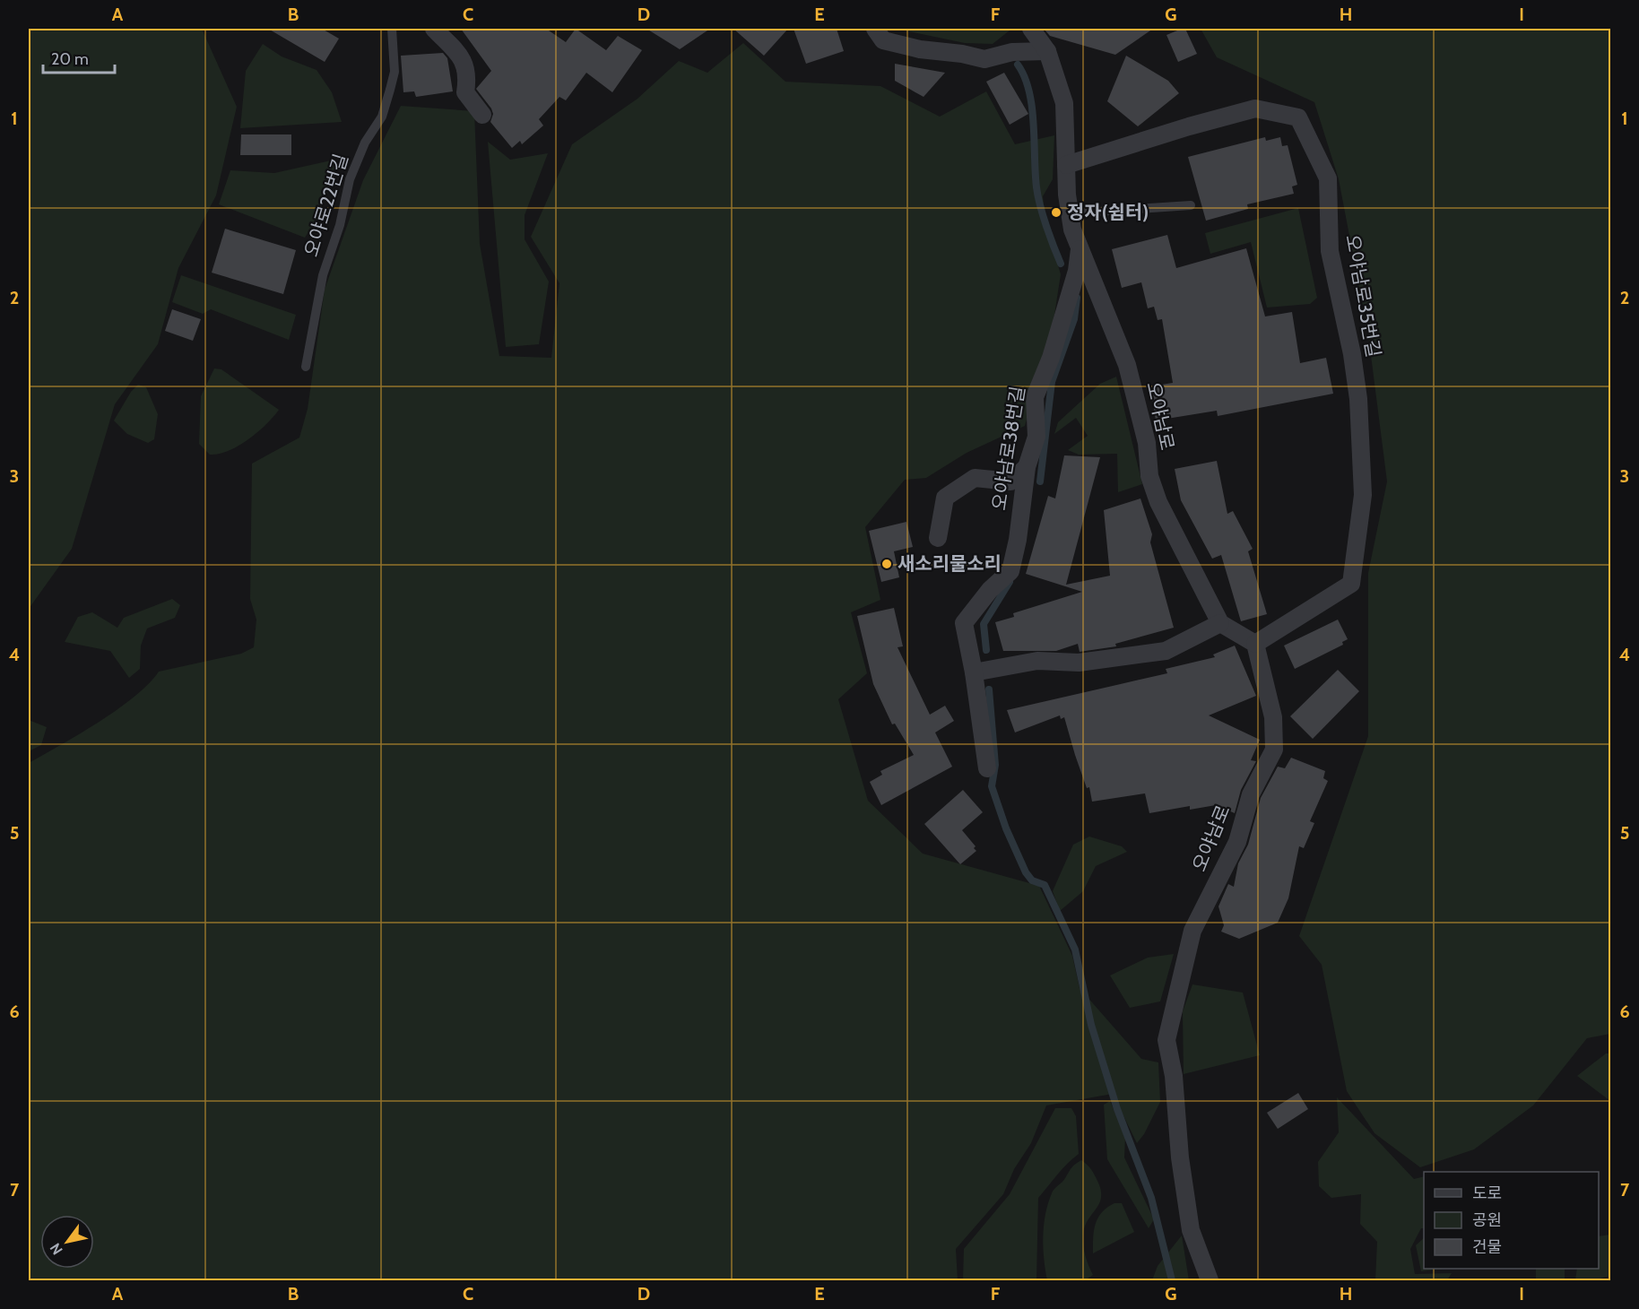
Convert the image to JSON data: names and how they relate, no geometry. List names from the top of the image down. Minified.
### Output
{"streets":{"street":["오야남로35번길","오야남로","오야남로38번길"],"lane":["오야로22번길"]},"crossings":[["오야남로35번길","오야남로"],["오야남로","오야남로38번길"]],"places":["정자(쉼터)","새소리물소리"],"legend":["도로","공원","건물"],"scale_bar":"20 m","north":"bottom left","grid":{"columns":["A","B","C","D","E","F","G","H","I"],"rows":["1","2","3","4","5","6","7"]}}
